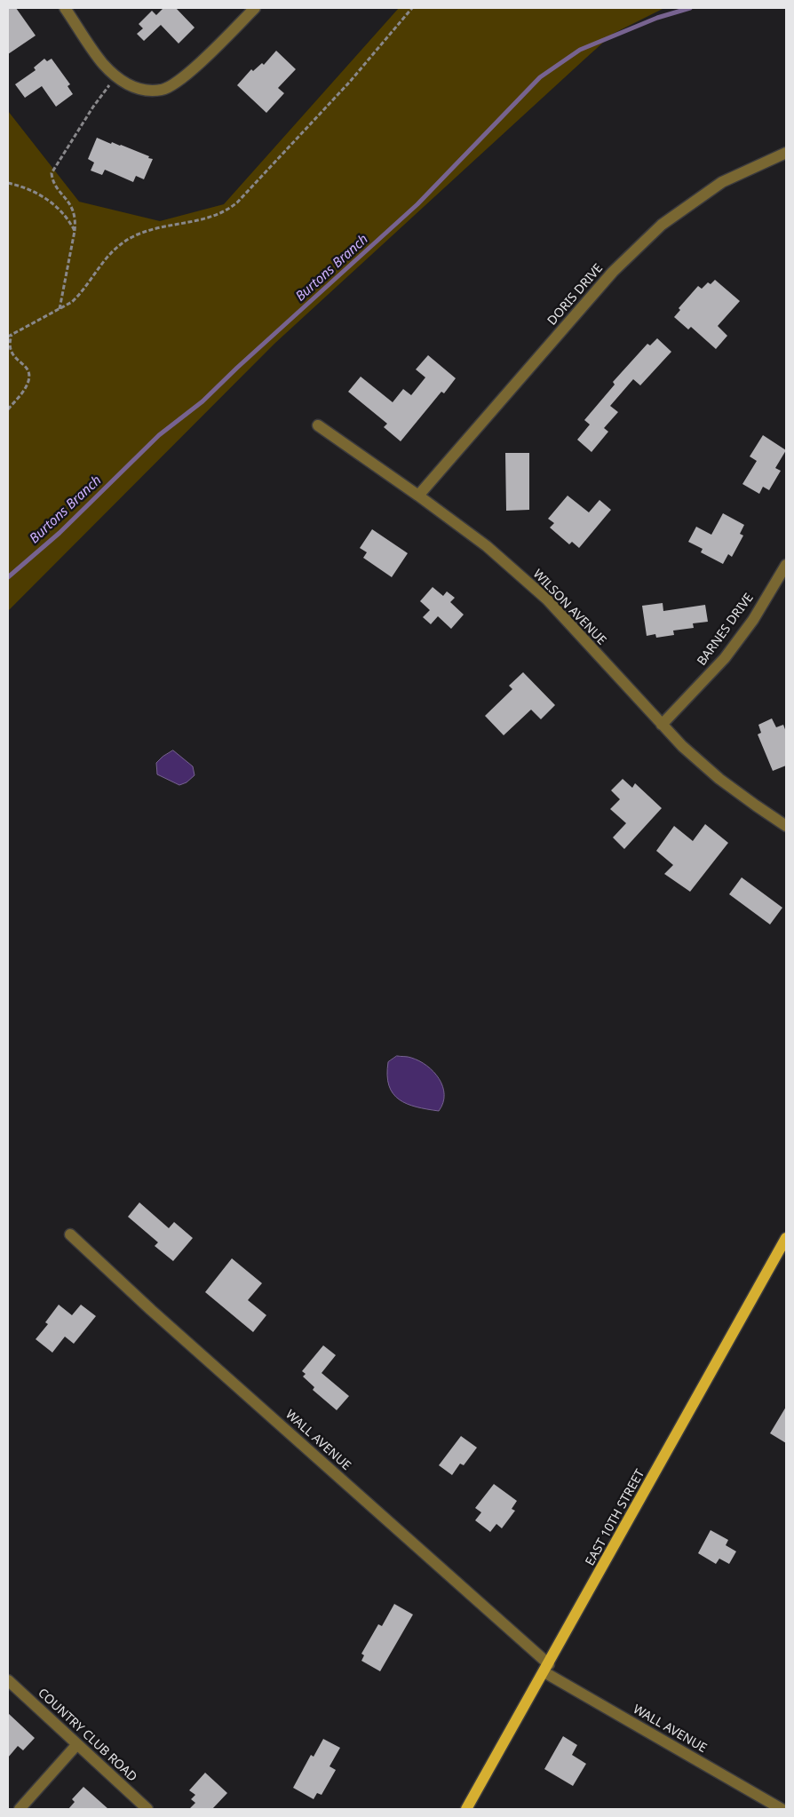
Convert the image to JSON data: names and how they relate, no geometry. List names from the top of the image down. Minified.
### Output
{"streets":{"main road":["EAST 10TH STREET"],"street":["DORIS DRIVE","WILSON AVENUE","BARNES DRIVE","WALL AVENUE","COUNTRY CLUB ROAD"]},"crossings":[["DORIS DRIVE","WILSON AVENUE"],["WILSON AVENUE","BARNES DRIVE"],["WALL AVENUE","EAST 10TH STREET"]],"water":["Burtons Branch"]}
